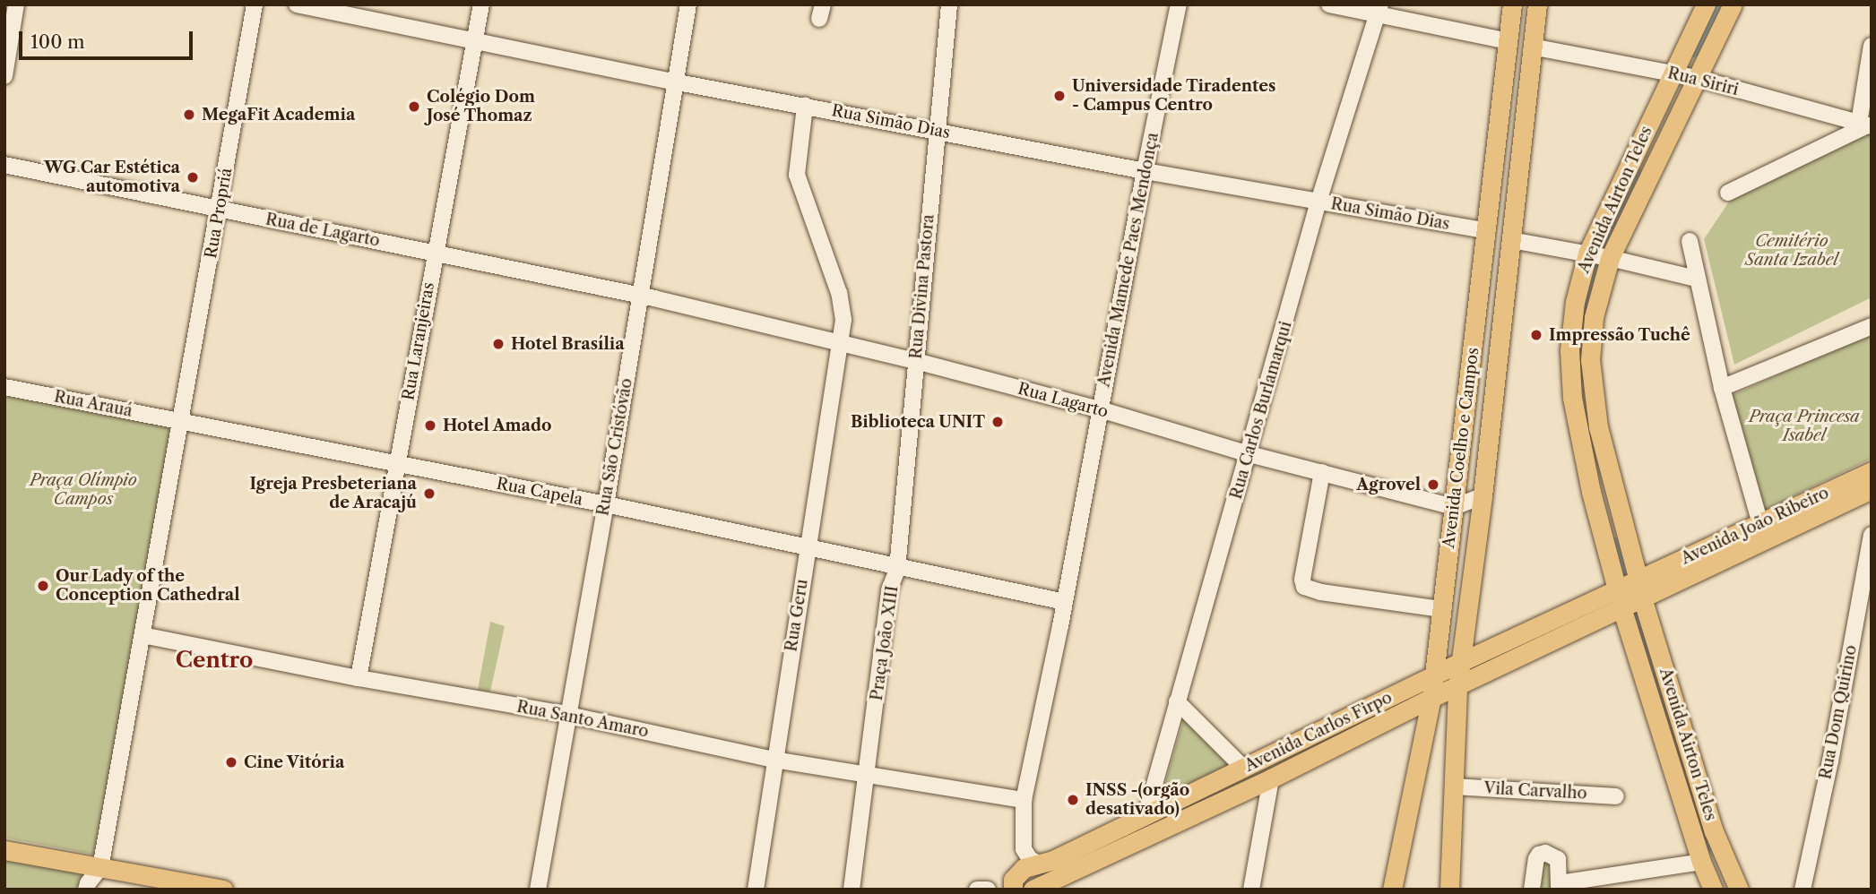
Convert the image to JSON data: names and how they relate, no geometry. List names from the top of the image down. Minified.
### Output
{"streets":{"main road":["Avenida Airton Teles","Avenida Coelho e Campos","Avenida João Ribeiro","Avenida Carlos Firpo"],"street":["Rua Siriri","Rua Simão Dias","Rua Propriá","Rua de Lagarto","Avenida Mamede Paes Mendonça","Rua Divina Pastora","Rua Laranjeiras","Rua Lagarto","Rua Arauá","Rua Carlos Burlamarqui","Rua São Cristóvão","Rua Capela","Rua Geru","Praça João XIII","Rua Dom Quirino","Rua Santo Amaro","Vila Carvalho"]},"crossings":[["Rua Siriri","Avenida Airton Teles"],["Rua Siriri","Avenida Coelho e Campos"],["Rua Simão Dias","Avenida Mamede Paes Mendonça"],["Rua Simão Dias","Rua Divina Pastora"],["Rua Simão Dias","Rua Laranjeiras"],["Rua Simão Dias","Rua Carlos Burlamarqui"],["Rua Simão Dias","Rua São Cristóvão"],["Rua Simão Dias","Avenida Coelho e Campos"],["Rua Simão Dias","Rua Geru"],["Avenida Airton Teles","Avenida João Ribeiro"],["Avenida Airton Teles","Avenida Carlos Firpo"],["Rua Propriá","Rua de Lagarto"],["Rua Propriá","Rua Arauá"],["Rua Propriá","Rua Capela"],["Rua de Lagarto","Rua Laranjeiras"],["Rua de Lagarto","Rua Lagarto"],["Rua de Lagarto","Rua São Cristóvão"],["Avenida Mamede Paes Mendonça","Rua Lagarto"],["Avenida Mamede Paes Mendonça","Praça João XIII"],["Avenida Mamede Paes Mendonça","Rua Santo Amaro"],["Rua Divina Pastora","Rua Lagarto"],["Rua Divina Pastora","Rua Capela"],["Rua Divina Pastora","Praça João XIII"],["Rua Laranjeiras","Rua Capela"],["Rua Laranjeiras","Rua Santo Amaro"],["Rua Lagarto","Rua Carlos Burlamarqui"],["Rua Lagarto","Rua São Cristóvão"],["Rua Lagarto","Avenida Coelho e Campos"],["Rua Lagarto","Rua Geru"],["Rua Arauá","Rua Capela"],["Rua Carlos Burlamarqui","Avenida Carlos Firpo"],["Rua São Cristóvão","Rua Capela"],["Rua São Cristóvão","Rua Santo Amaro"],["Avenida Coelho e Campos","Avenida Carlos Firpo"],["Avenida Coelho e Campos","Vila Carvalho"],["Rua Capela","Rua Geru"],["Rua Capela","Praça João XIII"],["Avenida João Ribeiro","Avenida Carlos Firpo"],["Rua Geru","Rua Santo Amaro"],["Praça João XIII","Rua Santo Amaro"]],"districts":["Centro"],"parks":["Cemitério Santa Izabel","Praça Princesa Isabel","Praça Olímpio Campos"],"places":["Universidade Tiradentes - Campus Centro","Colégio Dom José Thomaz","MegaFit Academia","WG Car Estética automotiva","Impressão Tuchê","Hotel Brasília","Biblioteca UNIT","Hotel Amado","Agrovel","Igreja Presbeteriana de Aracajú","Our Lady of the Conception Cathedral","Cine Vitória","INSS -(orgão desativado)"],"scale_bar":"100 m"}
